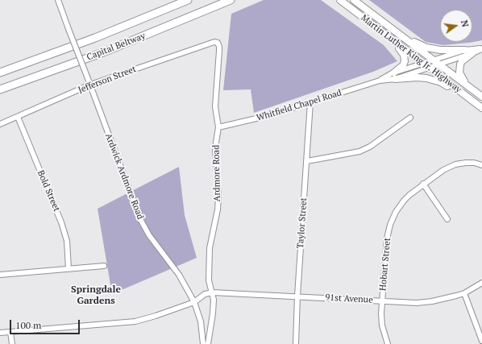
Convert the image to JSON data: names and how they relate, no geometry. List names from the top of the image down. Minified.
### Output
{"streets":{"highway":["Capital Beltway"],"main road":["Martin Luther King Jr. Highway"],"street":["Jefferson Street","Whitfield Chapel Road","Ardmore Road","Ardwick Ardmore Road","Bold Street","Taylor Street","Hobart Street","91st Avenue"]},"crossings":[["Martin Luther King Jr. Highway","Whitfield Chapel Road"],["Jefferson Street","Ardmore Road"],["Jefferson Street","Ardwick Ardmore Road"],["Jefferson Street","Bold Street"],["Whitfield Chapel Road","Ardmore Road"],["Whitfield Chapel Road","Taylor Street"],["Ardmore Road","91st Avenue"],["Taylor Street","91st Avenue"],["Hobart Street","91st Avenue"]],"districts":["Springdale Gardens"],"scale_bar":"100 m","north":"right"}
